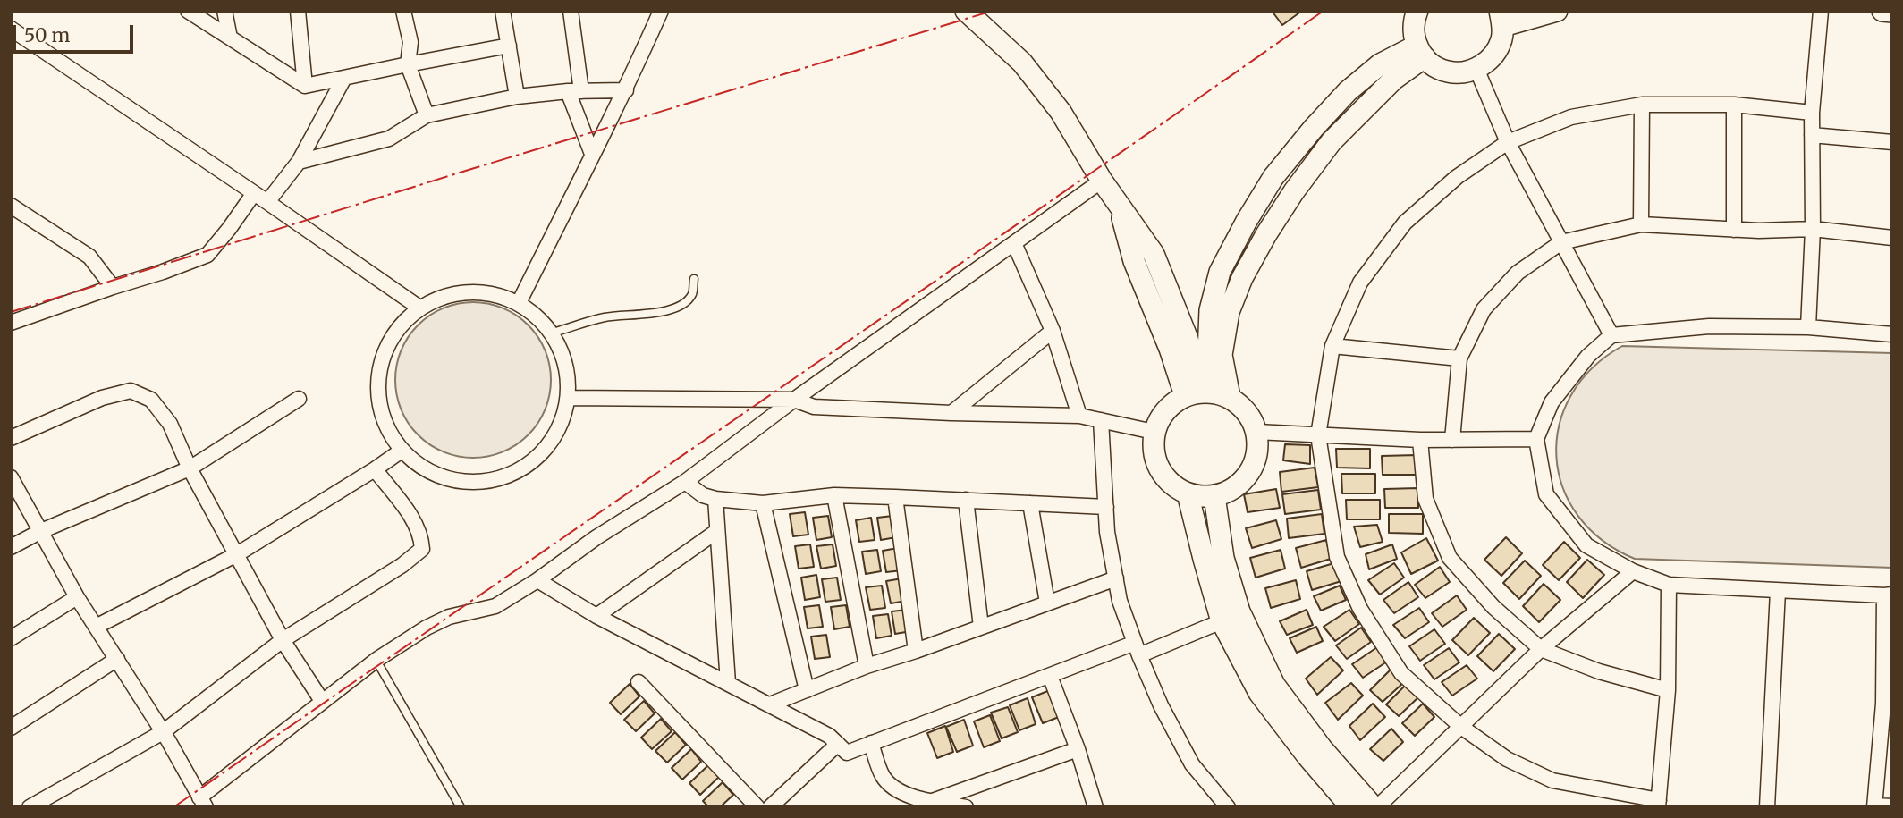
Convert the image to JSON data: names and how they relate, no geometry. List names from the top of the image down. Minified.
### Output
{"scale_bar":"50 m"}
